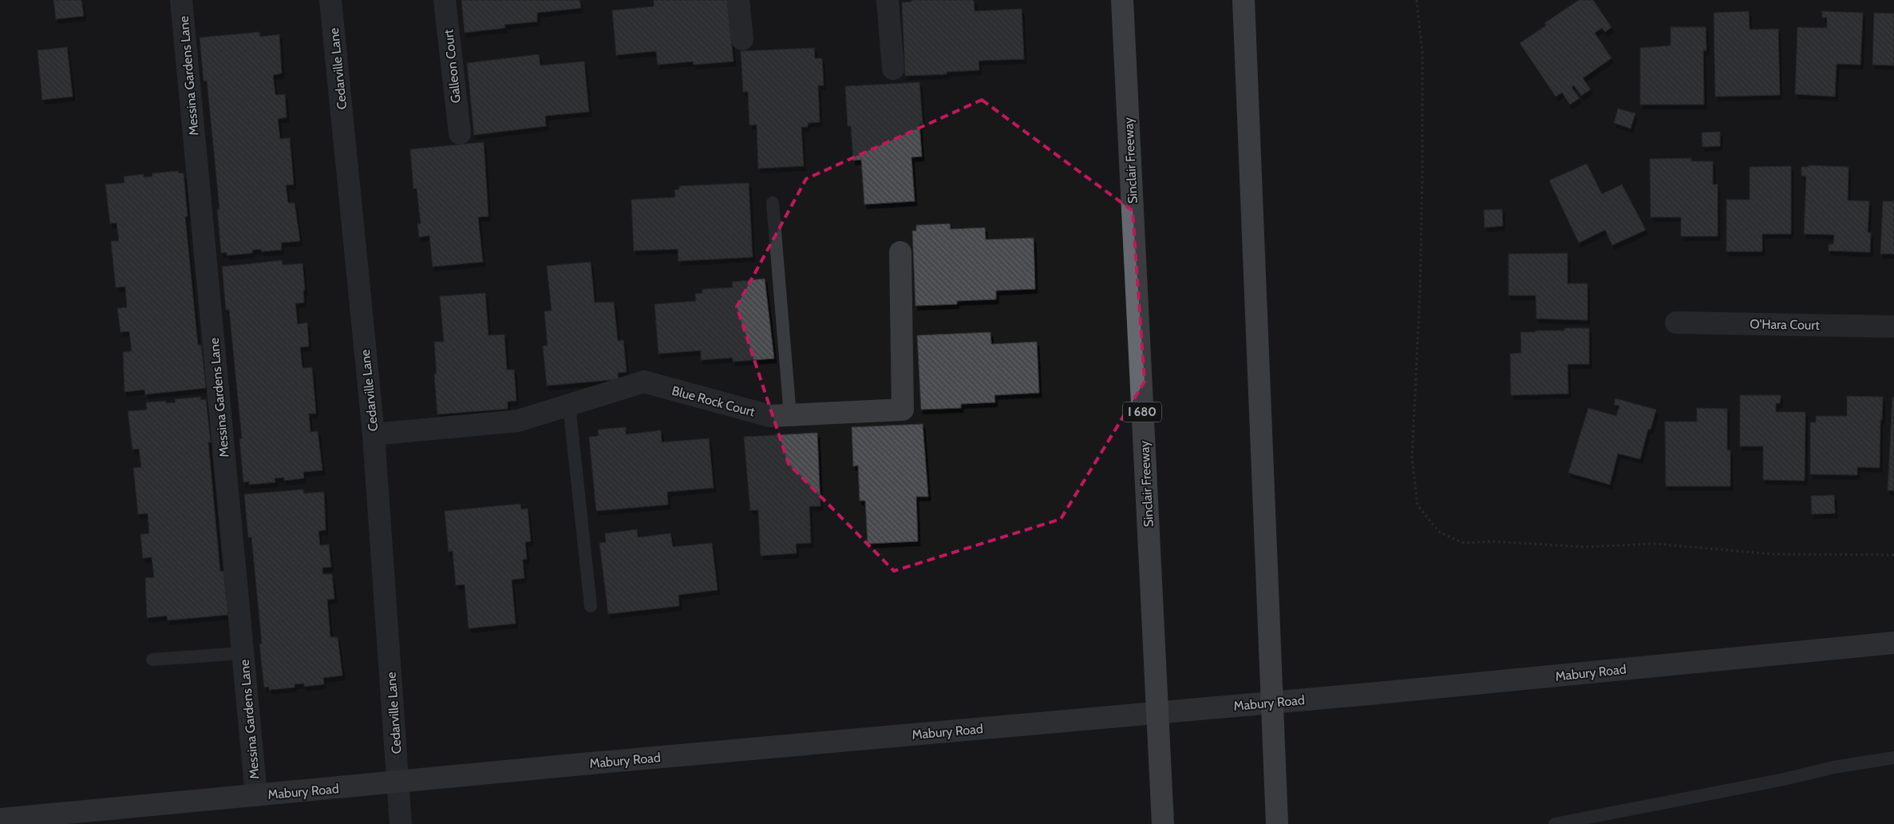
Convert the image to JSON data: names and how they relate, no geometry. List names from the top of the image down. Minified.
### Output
{"streets":{"highway":["Sinclair Freeway","I 680"],"main road":["Mabury Road"],"street":["Galleon Court","Cedarville Lane","Messina Gardens Lane","O'Hara Court","Blue Rock Court"]},"crossings":[["Cedarville Lane","Blue Rock Court"],["Cedarville Lane","Mabury Road"],["Messina Gardens Lane","Mabury Road"]]}
